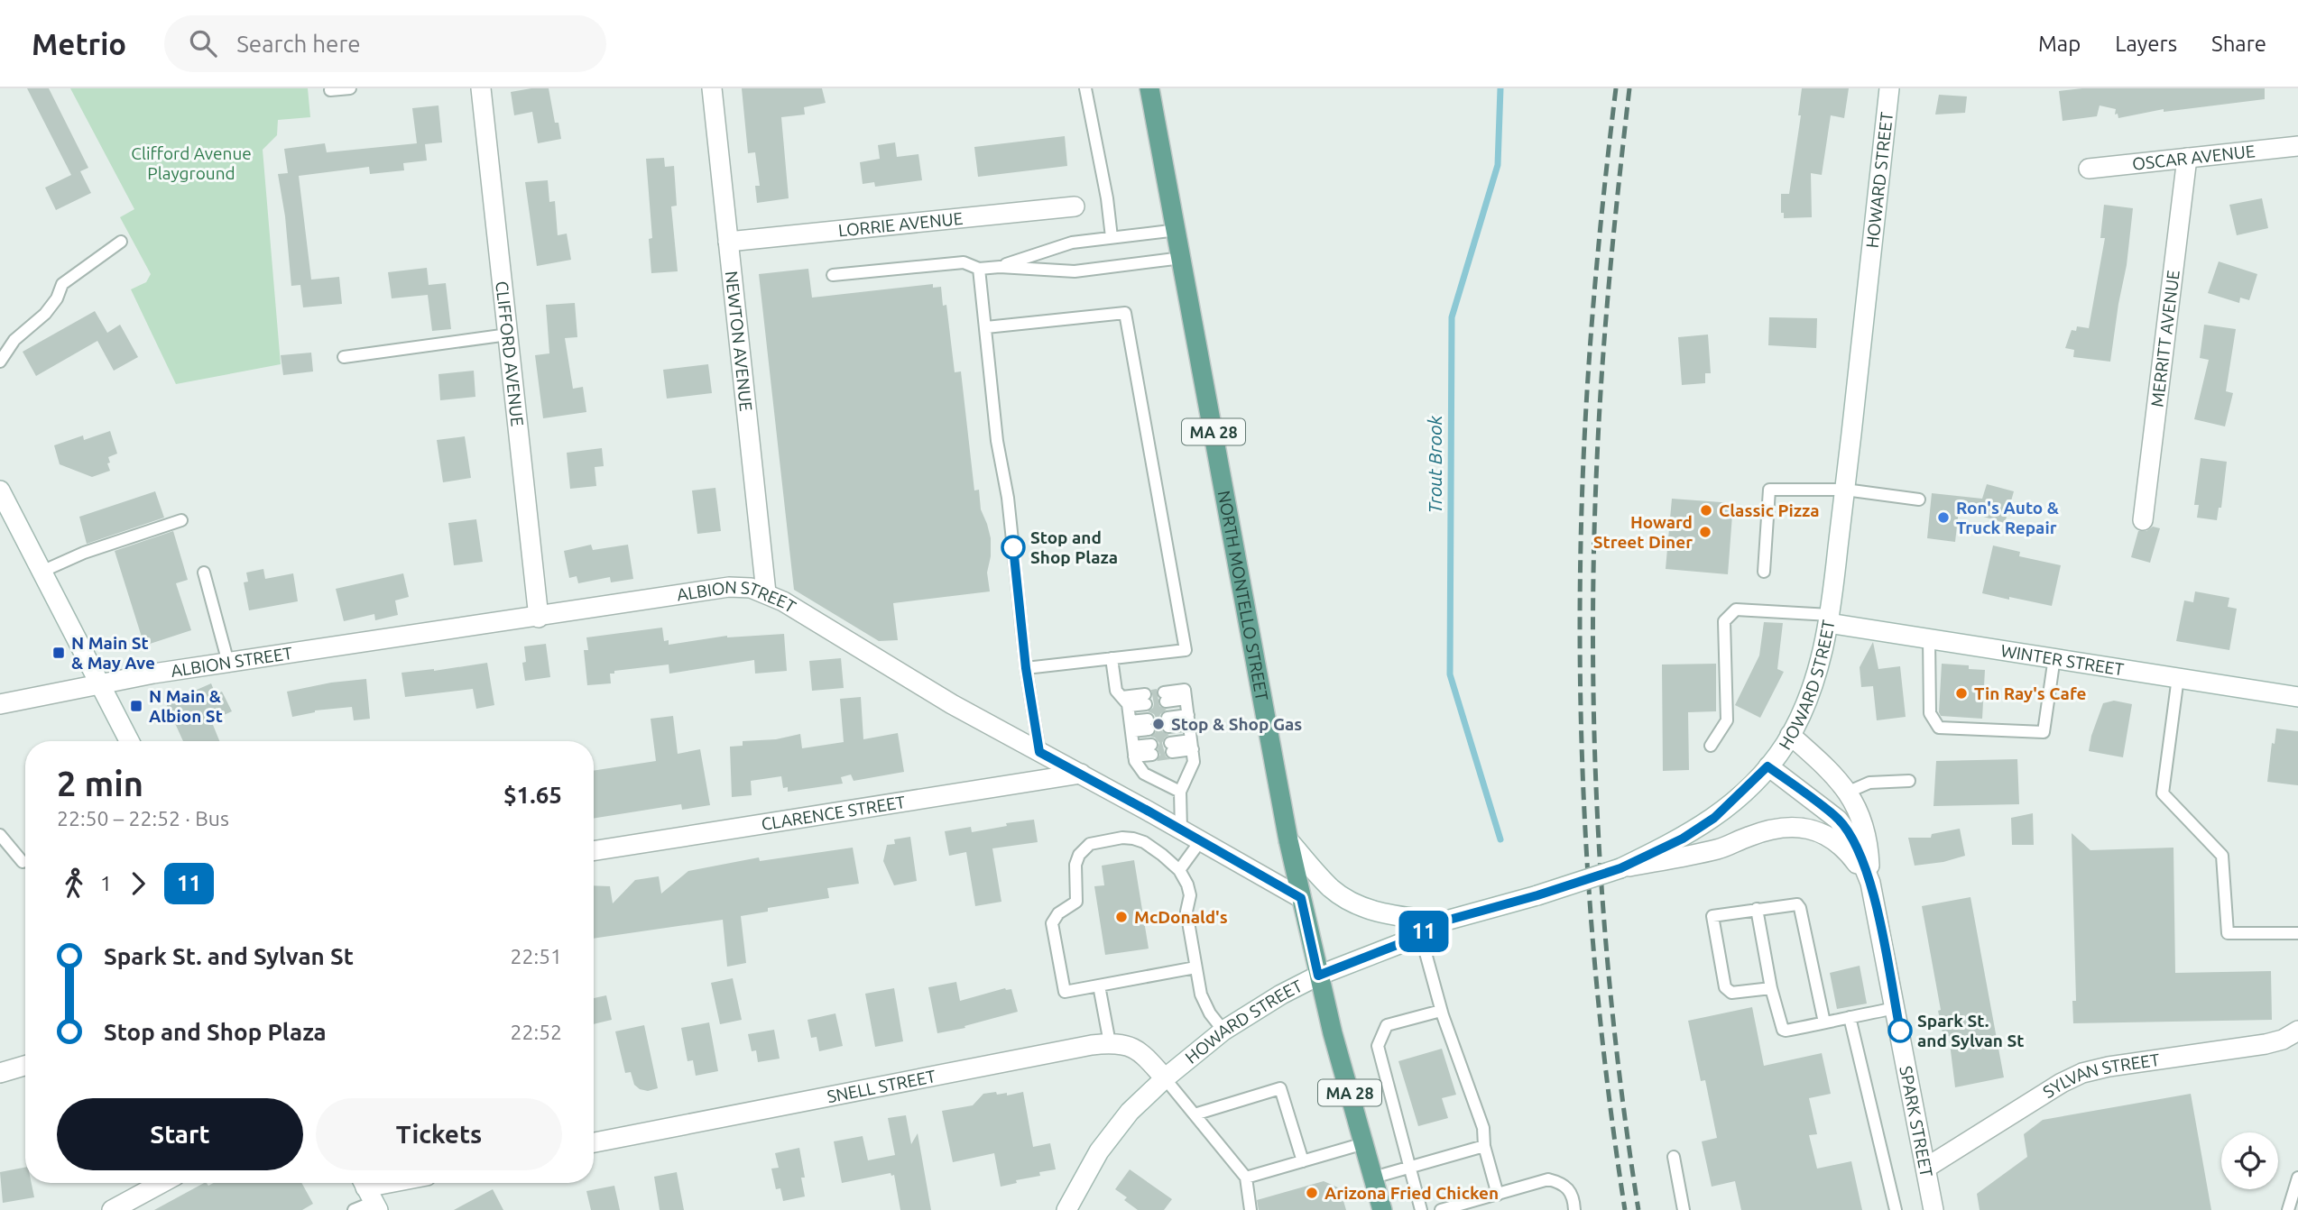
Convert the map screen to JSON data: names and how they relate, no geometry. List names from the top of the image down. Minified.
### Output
{"streets":{"main road":["MA 28","NORTH MONTELLO STREET"],"street":["OSCAR AVENUE","HOWARD STREET","LORRIE AVENUE","MERRITT AVENUE","NEWTON AVENUE","CLIFFORD AVENUE","ALBION STREET","WINTER STREET","CLARENCE STREET","SYLVAN STREET","SNELL STREET","SPARK STREET"]},"crossings":[["OSCAR AVENUE","MERRITT AVENUE"],["HOWARD STREET","NORTH MONTELLO STREET"],["HOWARD STREET","WINTER STREET"],["HOWARD STREET","SNELL STREET"],["HOWARD STREET","SPARK STREET"],["LORRIE AVENUE","NEWTON AVENUE"],["NEWTON AVENUE","ALBION STREET"],["CLIFFORD AVENUE","ALBION STREET"],["NORTH MONTELLO STREET","ALBION STREET"],["ALBION STREET","CLARENCE STREET"],["SYLVAN STREET","SPARK STREET"]],"water":["Trout Brook"],"parks":["Clifford Avenue Playground"],"places":{"other":["Classic Pizza","Ron's Auto & Truck Repair","Howard Street Diner","Stop and Shop Plaza","Tin Ray's Cafe","Stop & Shop Gas","McDonald's","Spark St. and Sylvan St","Arizona Fried Chicken"],"transit":["N Main St & May Ave","N Main & Albion St"]},"lines":["bus line 11"],"page":{"header":"Metrio","search":"Search here","nav":["Map","Layers","Share"],"on_map":"11","heading":["2 min","22:50 – 22:52 · Bus","$1.65"],"legs":["1","11"],"list":[{"name":"Spark St. and Sylvan St","value":"22:51"},{"name":"Stop and Shop Plaza","value":"22:52"}],"buttons":["Start","Tickets"]}}
